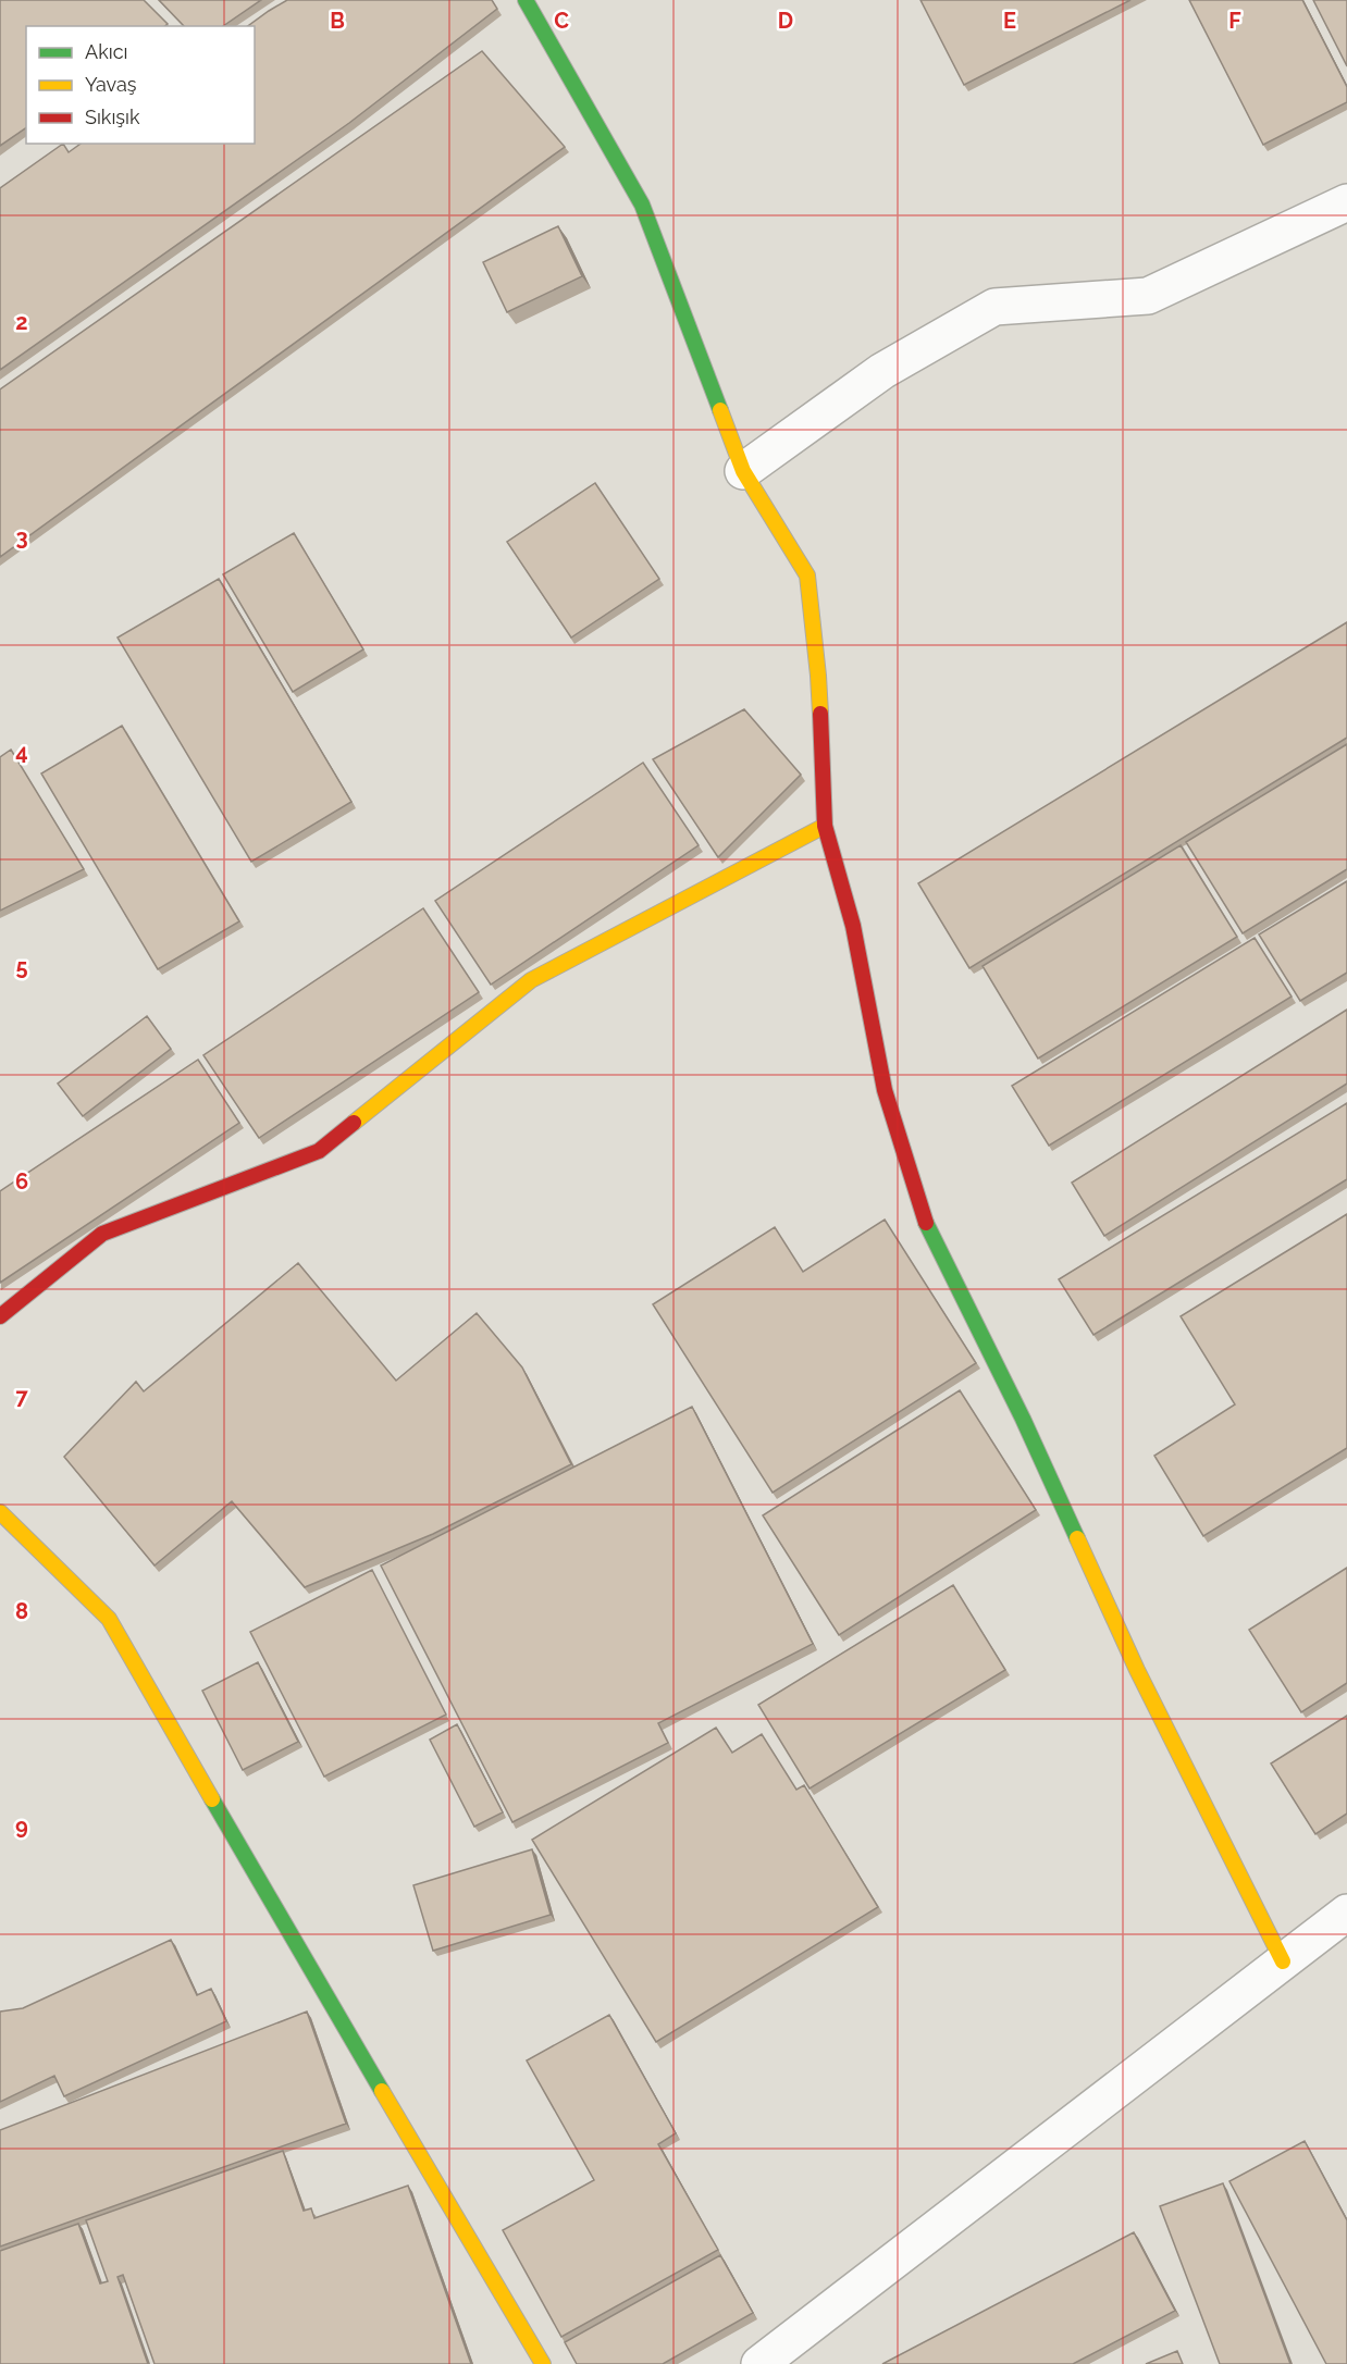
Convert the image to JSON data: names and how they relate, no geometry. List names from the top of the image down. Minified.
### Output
{"legend":["Akıcı","Yavaş","Sıkışık"],"grid":{"columns":["B","C","D","E","F"],"rows":["2","3","4","5","6","7","8","9"]}}
